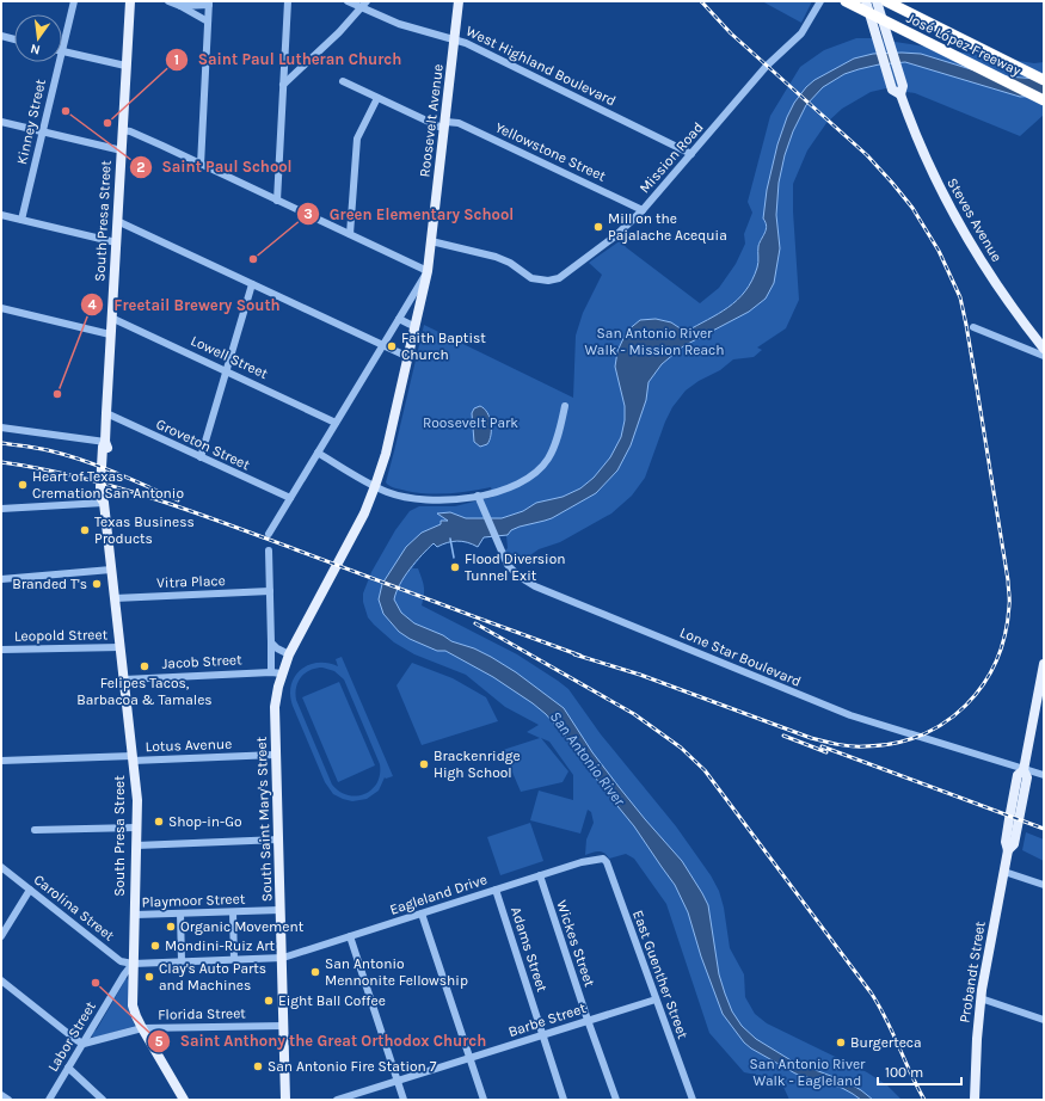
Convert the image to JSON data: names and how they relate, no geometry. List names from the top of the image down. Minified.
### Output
{"streets":{"highway":["José López Freeway"],"main road":["Roosevelt Avenue","Steves Avenue","South Presa Street","South Saint Mary's Street","Probandt Street"],"street":["West Highland Boulevard","Kinney Street","Yellowstone Street","Mission Road","Lowell Street","Groveton Street","Vitra Place","Leopold Street","Lone Star Boulevard","Jacob Street","Lotus Avenue","Eagleland Drive","Playmoor Street","Carolina Street","Wickes Street","Adams Street","East Guenther Street","Florida Street","Barbe Street","Labor Street"]},"crossings":[["West Highland Boulevard","Roosevelt Avenue"],["West Highland Boulevard","Mission Road"],["Roosevelt Avenue","Yellowstone Street"],["Roosevelt Avenue","Mission Road"],["Roosevelt Avenue","Lowell Street"],["Roosevelt Avenue","Groveton Street"],["Roosevelt Avenue","South Saint Mary's Street"],["Yellowstone Street","Mission Road"],["South Presa Street","Lowell Street"],["South Presa Street","Groveton Street"],["South Presa Street","Vitra Place"],["South Presa Street","Leopold Street"],["South Presa Street","Jacob Street"],["South Presa Street","Lotus Avenue"],["South Presa Street","Eagleland Drive"],["South Presa Street","Playmoor Street"],["South Presa Street","Carolina Street"],["South Presa Street","Florida Street"],["South Presa Street","Labor Street"],["Lone Star Boulevard","Probandt Street"],["Jacob Street","South Saint Mary's Street"],["Lotus Avenue","South Saint Mary's Street"],["South Saint Mary's Street","Eagleland Drive"],["South Saint Mary's Street","Playmoor Street"],["South Saint Mary's Street","Florida Street"],["Eagleland Drive","Carolina Street"],["Eagleland Drive","Wickes Street"],["Eagleland Drive","Adams Street"],["Eagleland Drive","East Guenther Street"],["Eagleland Drive","Labor Street"],["Carolina Street","Labor Street"],["Wickes Street","Barbe Street"],["Adams Street","Barbe Street"],["East Guenther Street","Barbe Street"],["Florida Street","Labor Street"]],"water":["San Antonio River"],"parks":["San Antonio River Walk - Mission Reach","Roosevelt Park","San Antonio River Walk - Eagleland"],"places":["Saint Paul School","Saint Paul Lutheran Church","Mill on the Pajalache Acequia","Green Elementary School","Faith Baptist Church","Freetail Brewery South","Heart of Texas Cremation San Antonio","Texas Business Products","Flood Diversion Tunnel Exit","Branded T's","Felipes Tacos, Barbacoa & Tamales","Brackenridge High School","Shop-in-Go","Organic Movement","Mondini-Ruiz Art","San Antonio Mennonite Fellowship","Clay's Auto Parts and Machines","Saint Anthony the Great Orthodox Church","Eight Ball Coffee","Burgerteca","San Antonio Fire Station 7"],"scale_bar":"100 m","north":"bottom"}
